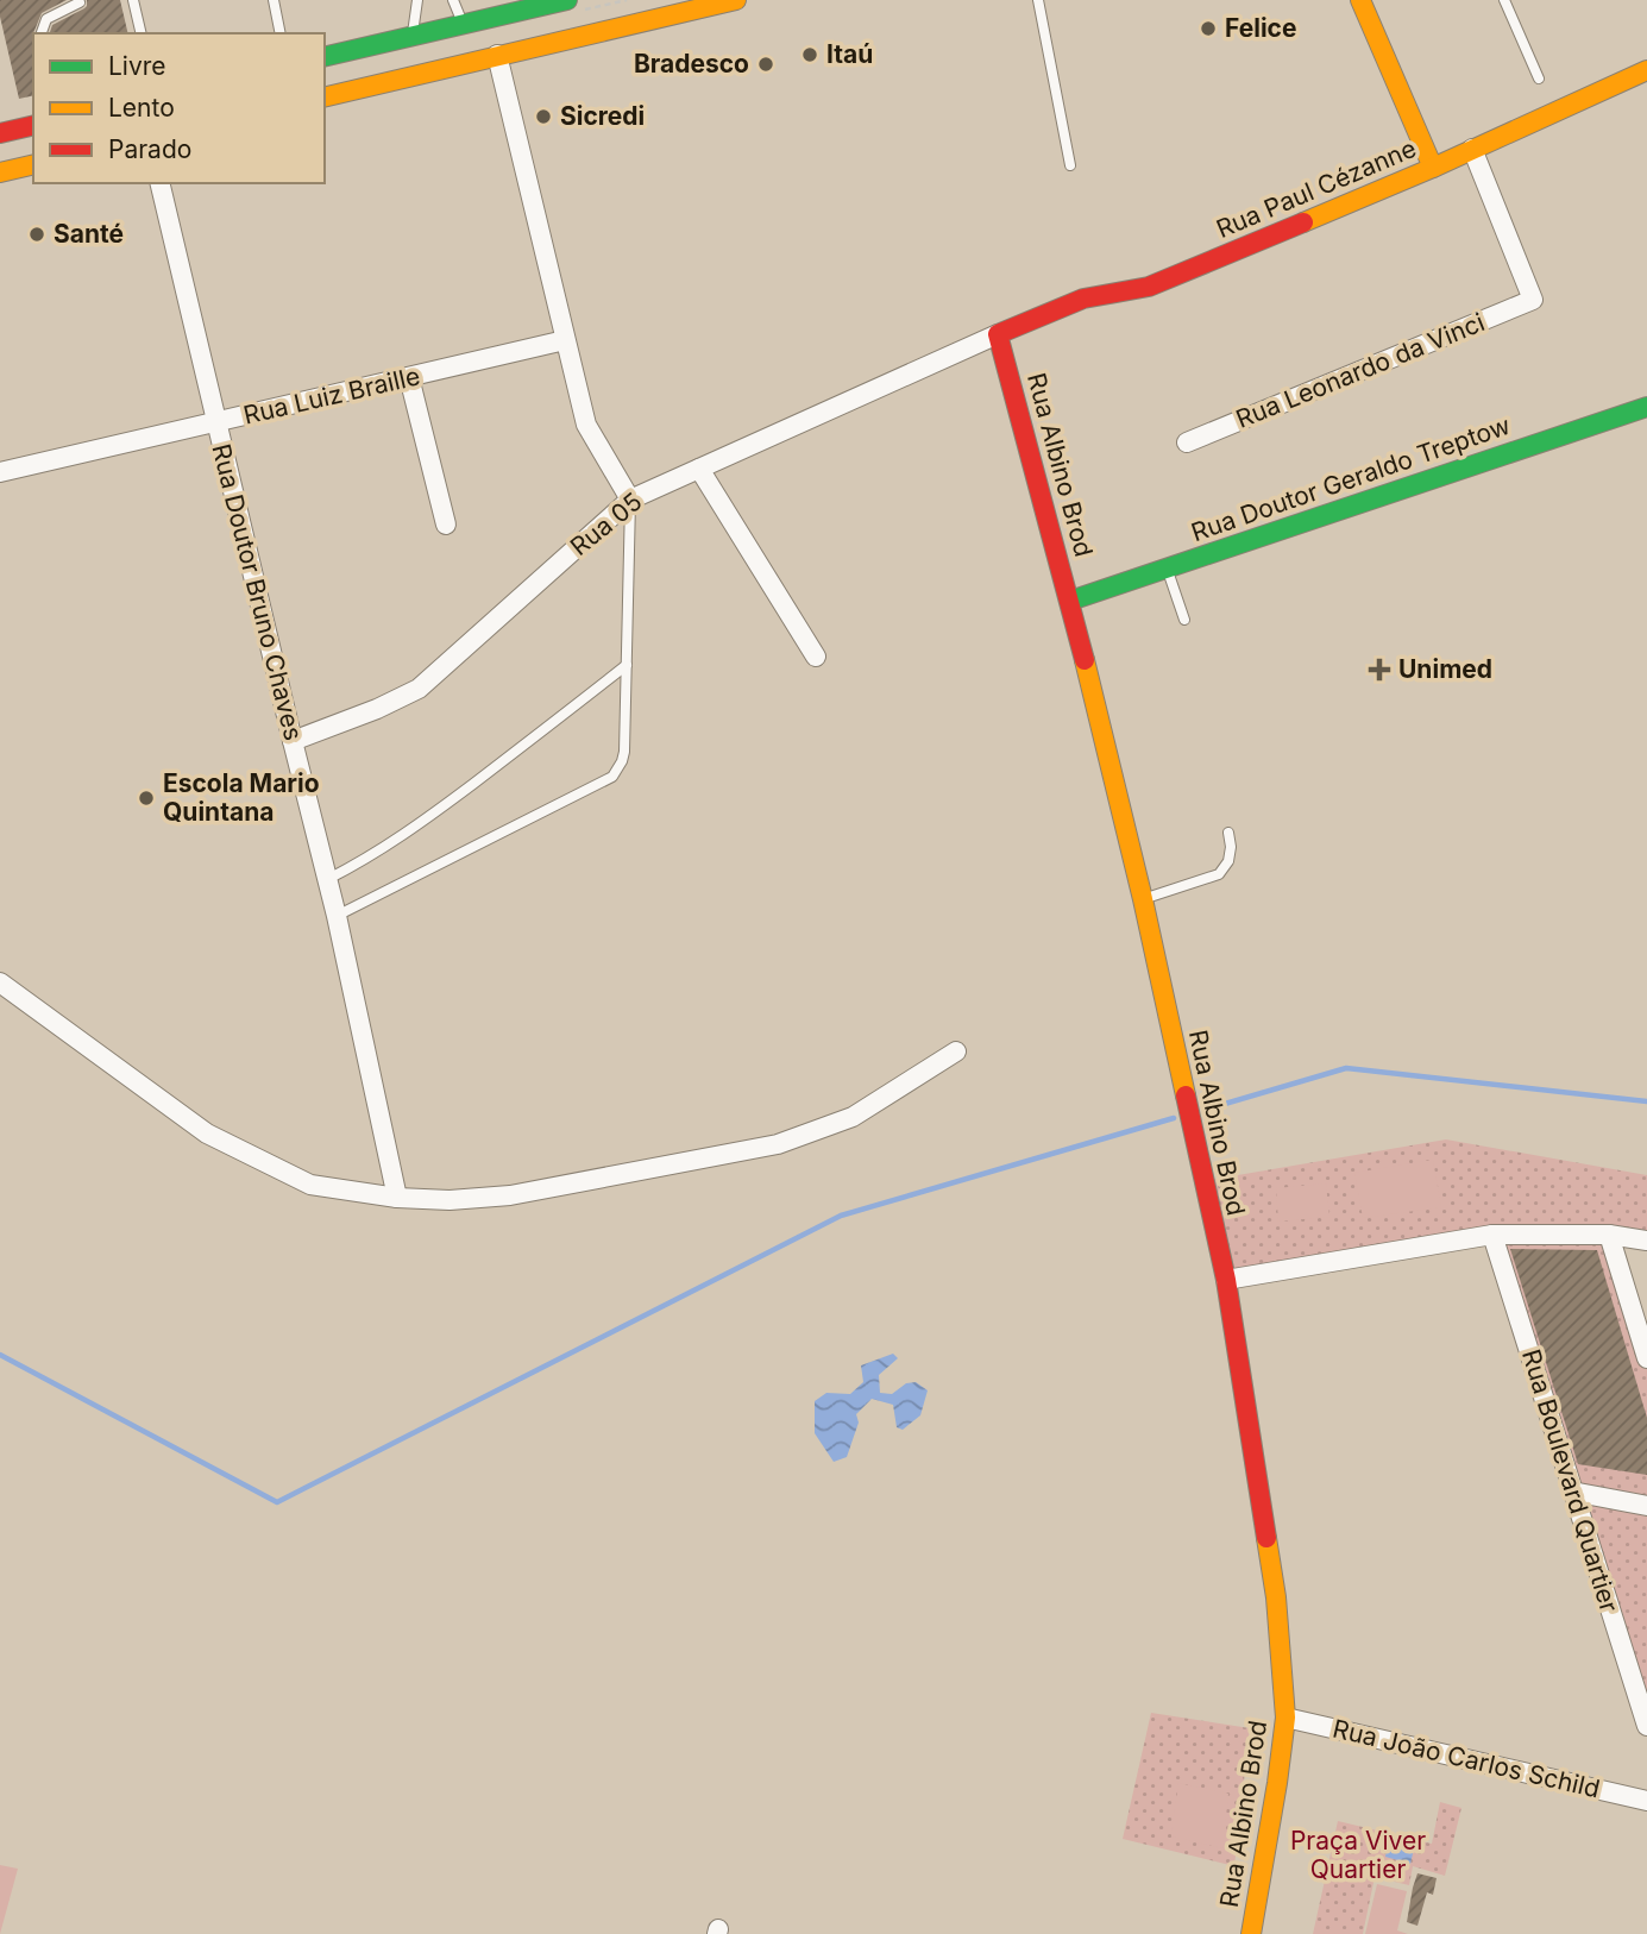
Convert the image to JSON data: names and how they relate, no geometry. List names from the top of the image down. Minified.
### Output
{"streets":{"street":["Rua Paul Cézanne","Rua Leonardo da Vinci","Rua Luiz Braille","Rua Albino Brod","Rua Doutor Geraldo Treptow","Rua 05","Rua Doutor Bruno Chaves","Rua Boulevard Quartier","Rua João Carlos Schild"]},"crossings":[["Rua Paul Cézanne","Rua Leonardo da Vinci"],["Rua Paul Cézanne","Rua Albino Brod"],["Rua Paul Cézanne","Rua 05"],["Rua Luiz Braille","Rua Doutor Bruno Chaves"],["Rua Albino Brod","Rua Doutor Geraldo Treptow"],["Rua Albino Brod","Rua 05"],["Rua Albino Brod","Rua João Carlos Schild"],["Rua 05","Rua Doutor Bruno Chaves"]],"parks":["Praça Viver Quartier"],"places":{"other":["Felice","Itaú","Bradesco","Sicredi","Santé","Escola Mario Quintana"],"health":["Unimed"]},"legend":["Livre","Lento","Parado"]}
